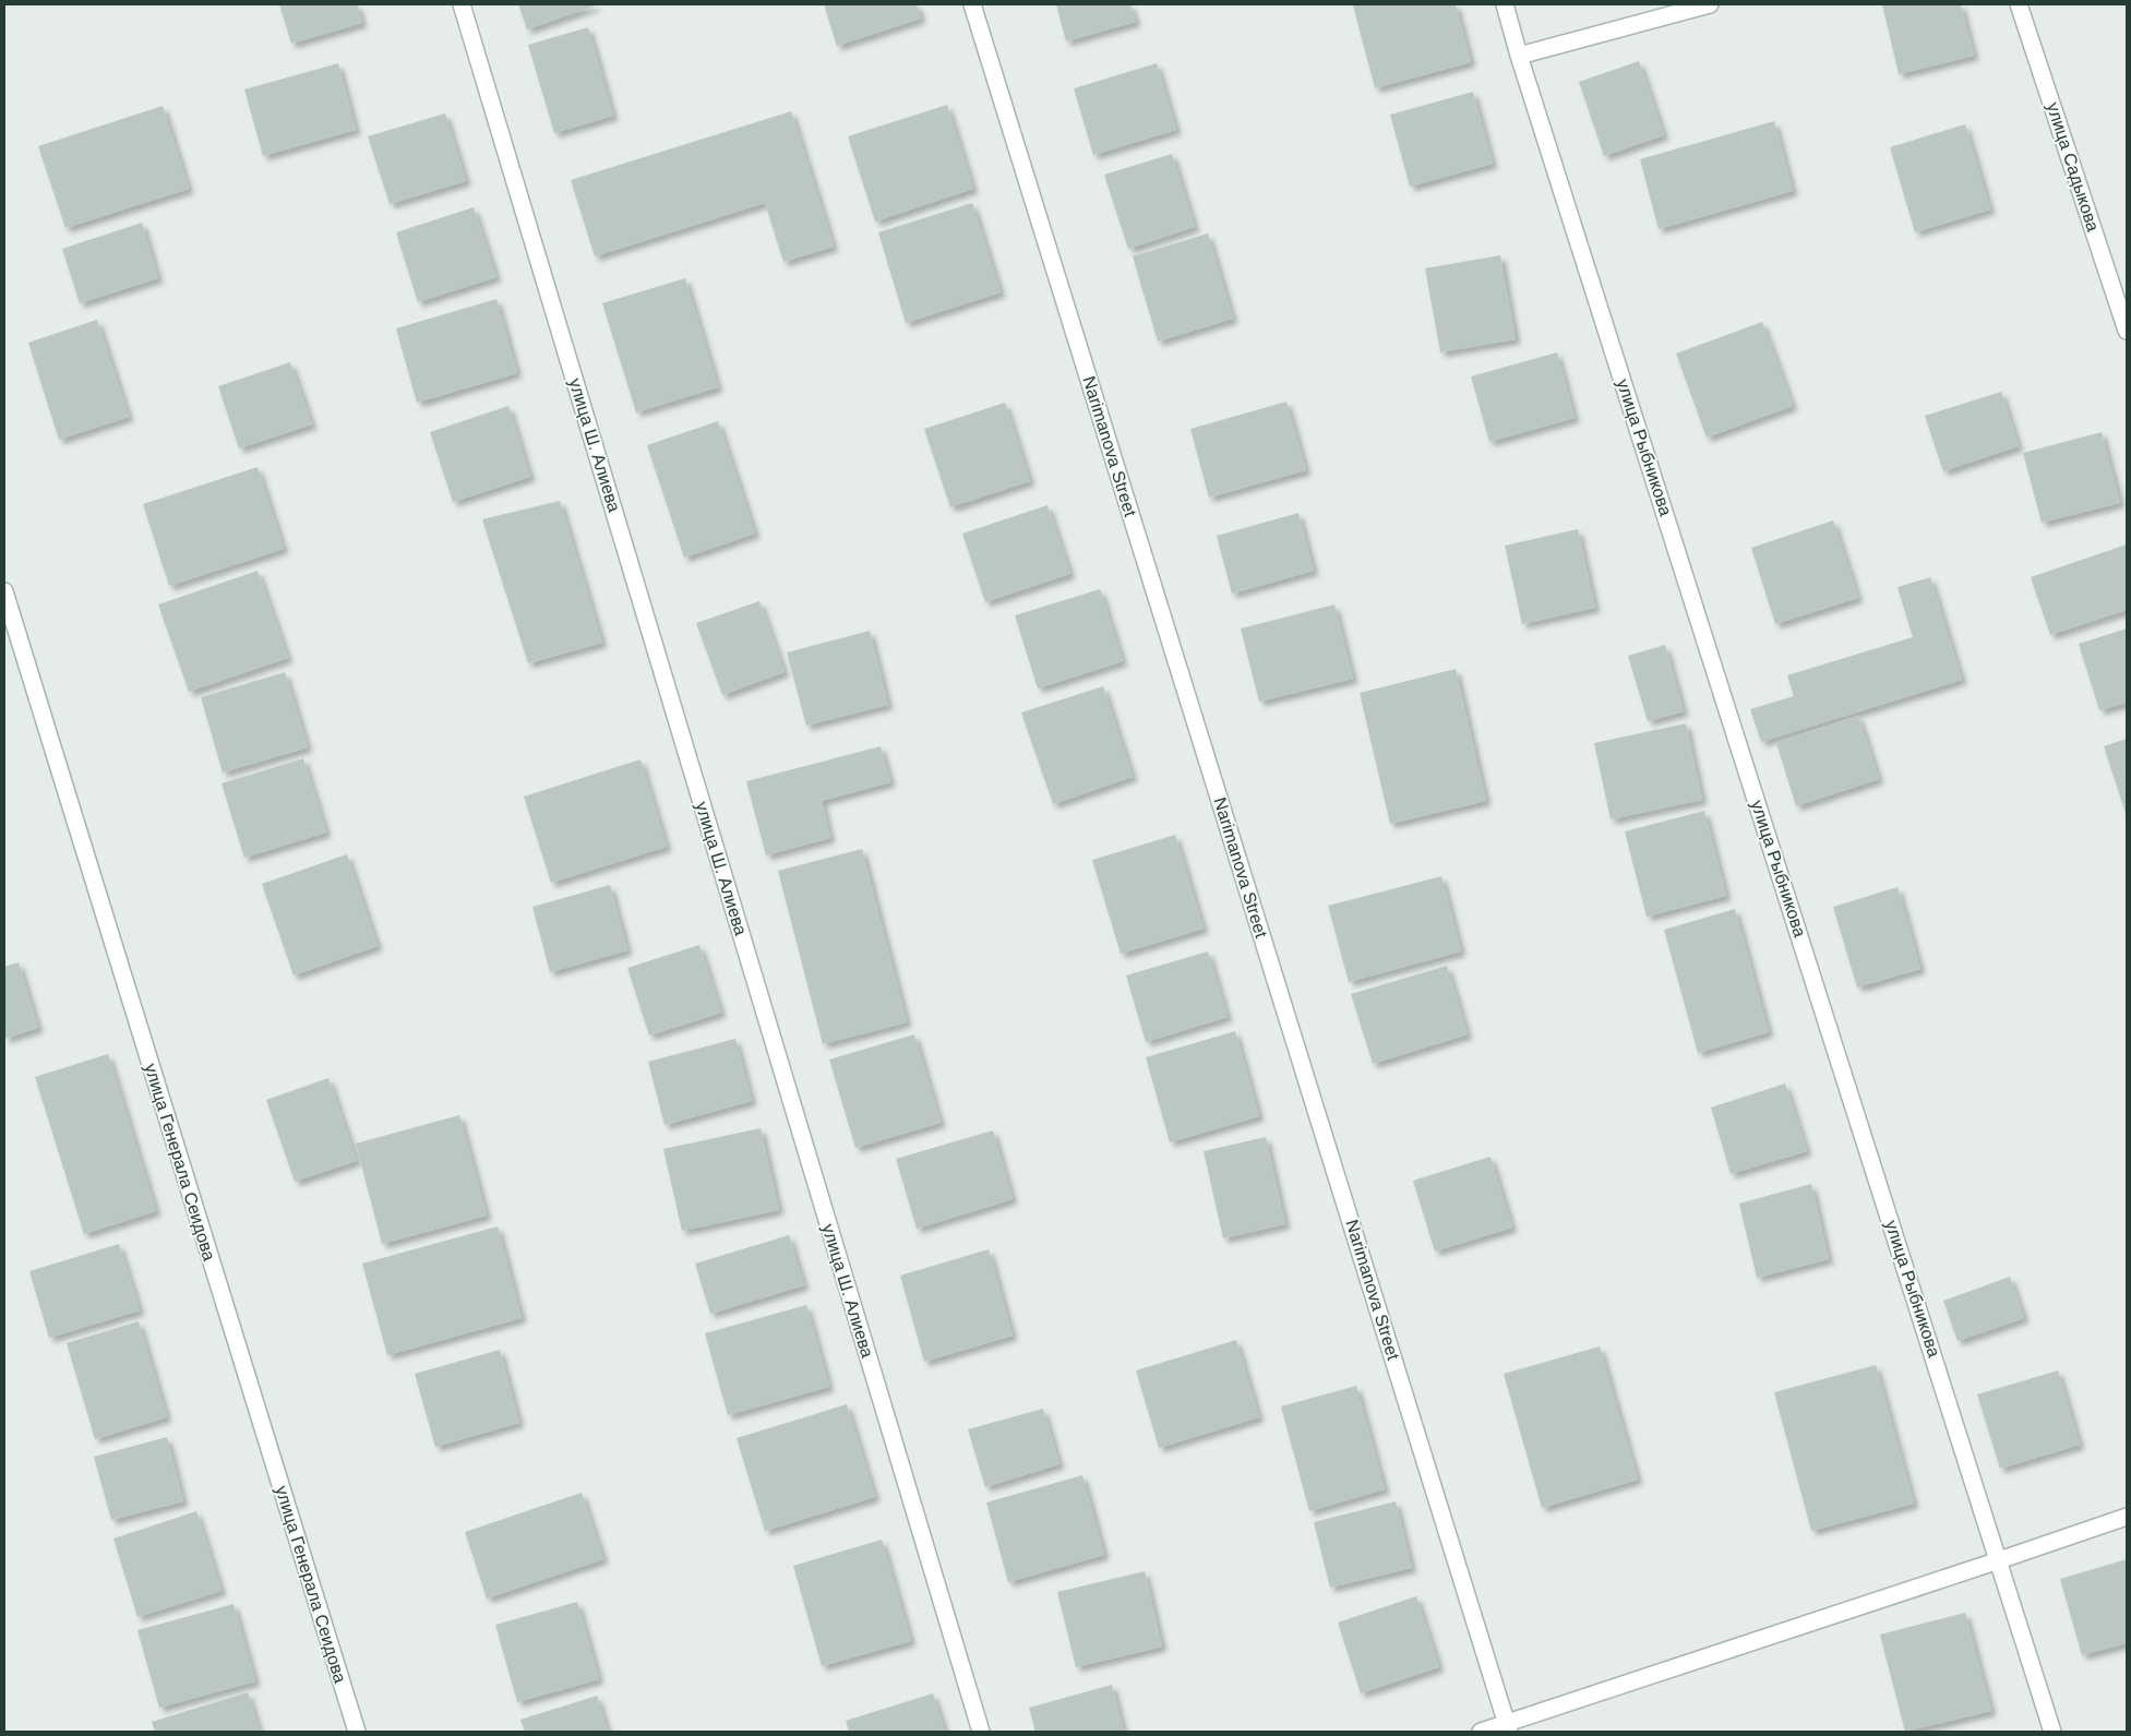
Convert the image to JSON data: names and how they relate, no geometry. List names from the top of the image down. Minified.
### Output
{"streets":{"street":["улица Садыкова","улица Ш. Алиева","Narimanova Street","улица Рыбникова","улица Генерала Сеидова"]}}
